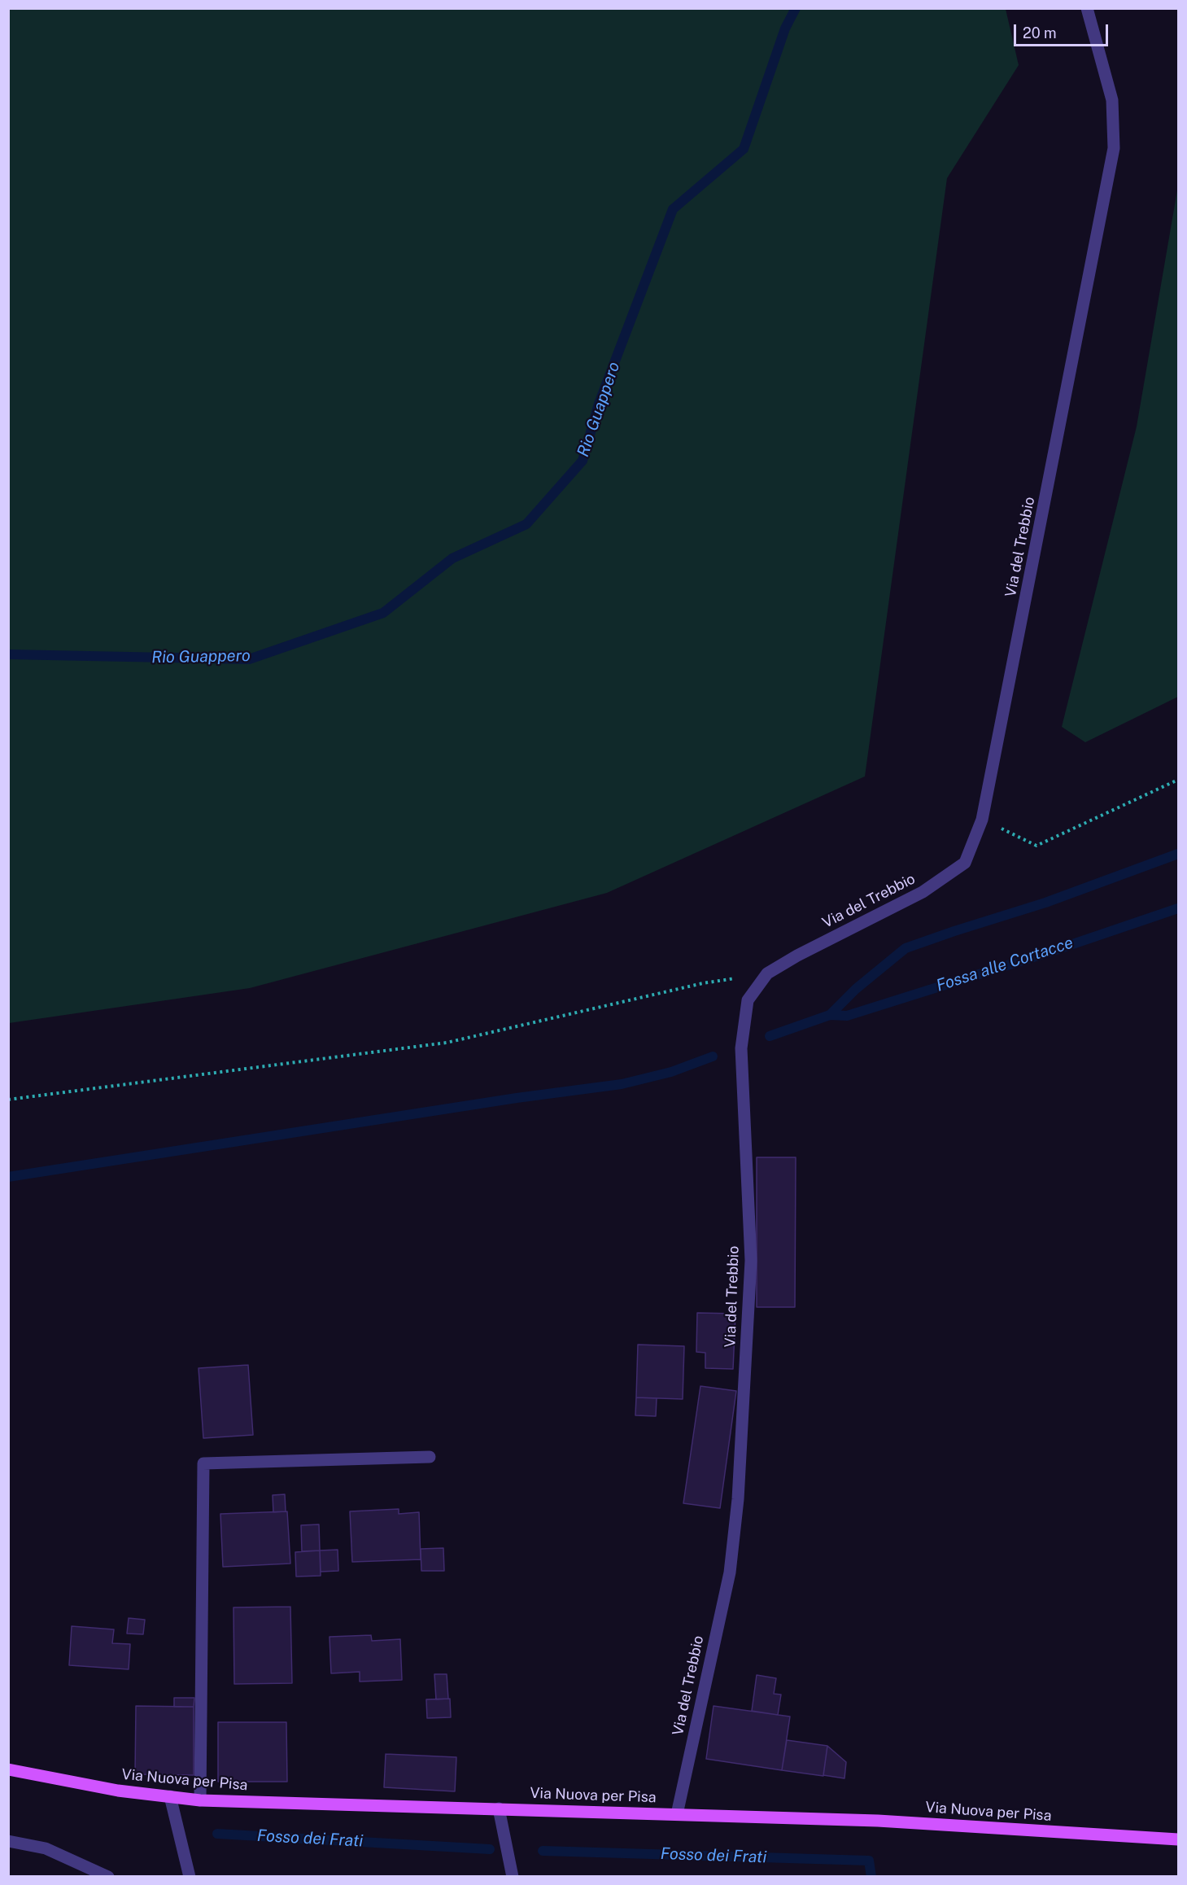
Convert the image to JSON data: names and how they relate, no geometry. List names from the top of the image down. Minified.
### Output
{"streets":{"main road":["Via Nuova per Pisa"],"street":["Via del Trebbio"]},"crossings":[["Via del Trebbio","Via Nuova per Pisa"]],"water":["Rio Guappero","Fossa alle Cortacce","Fosso dei Frati"],"scale_bar":"20 m"}
